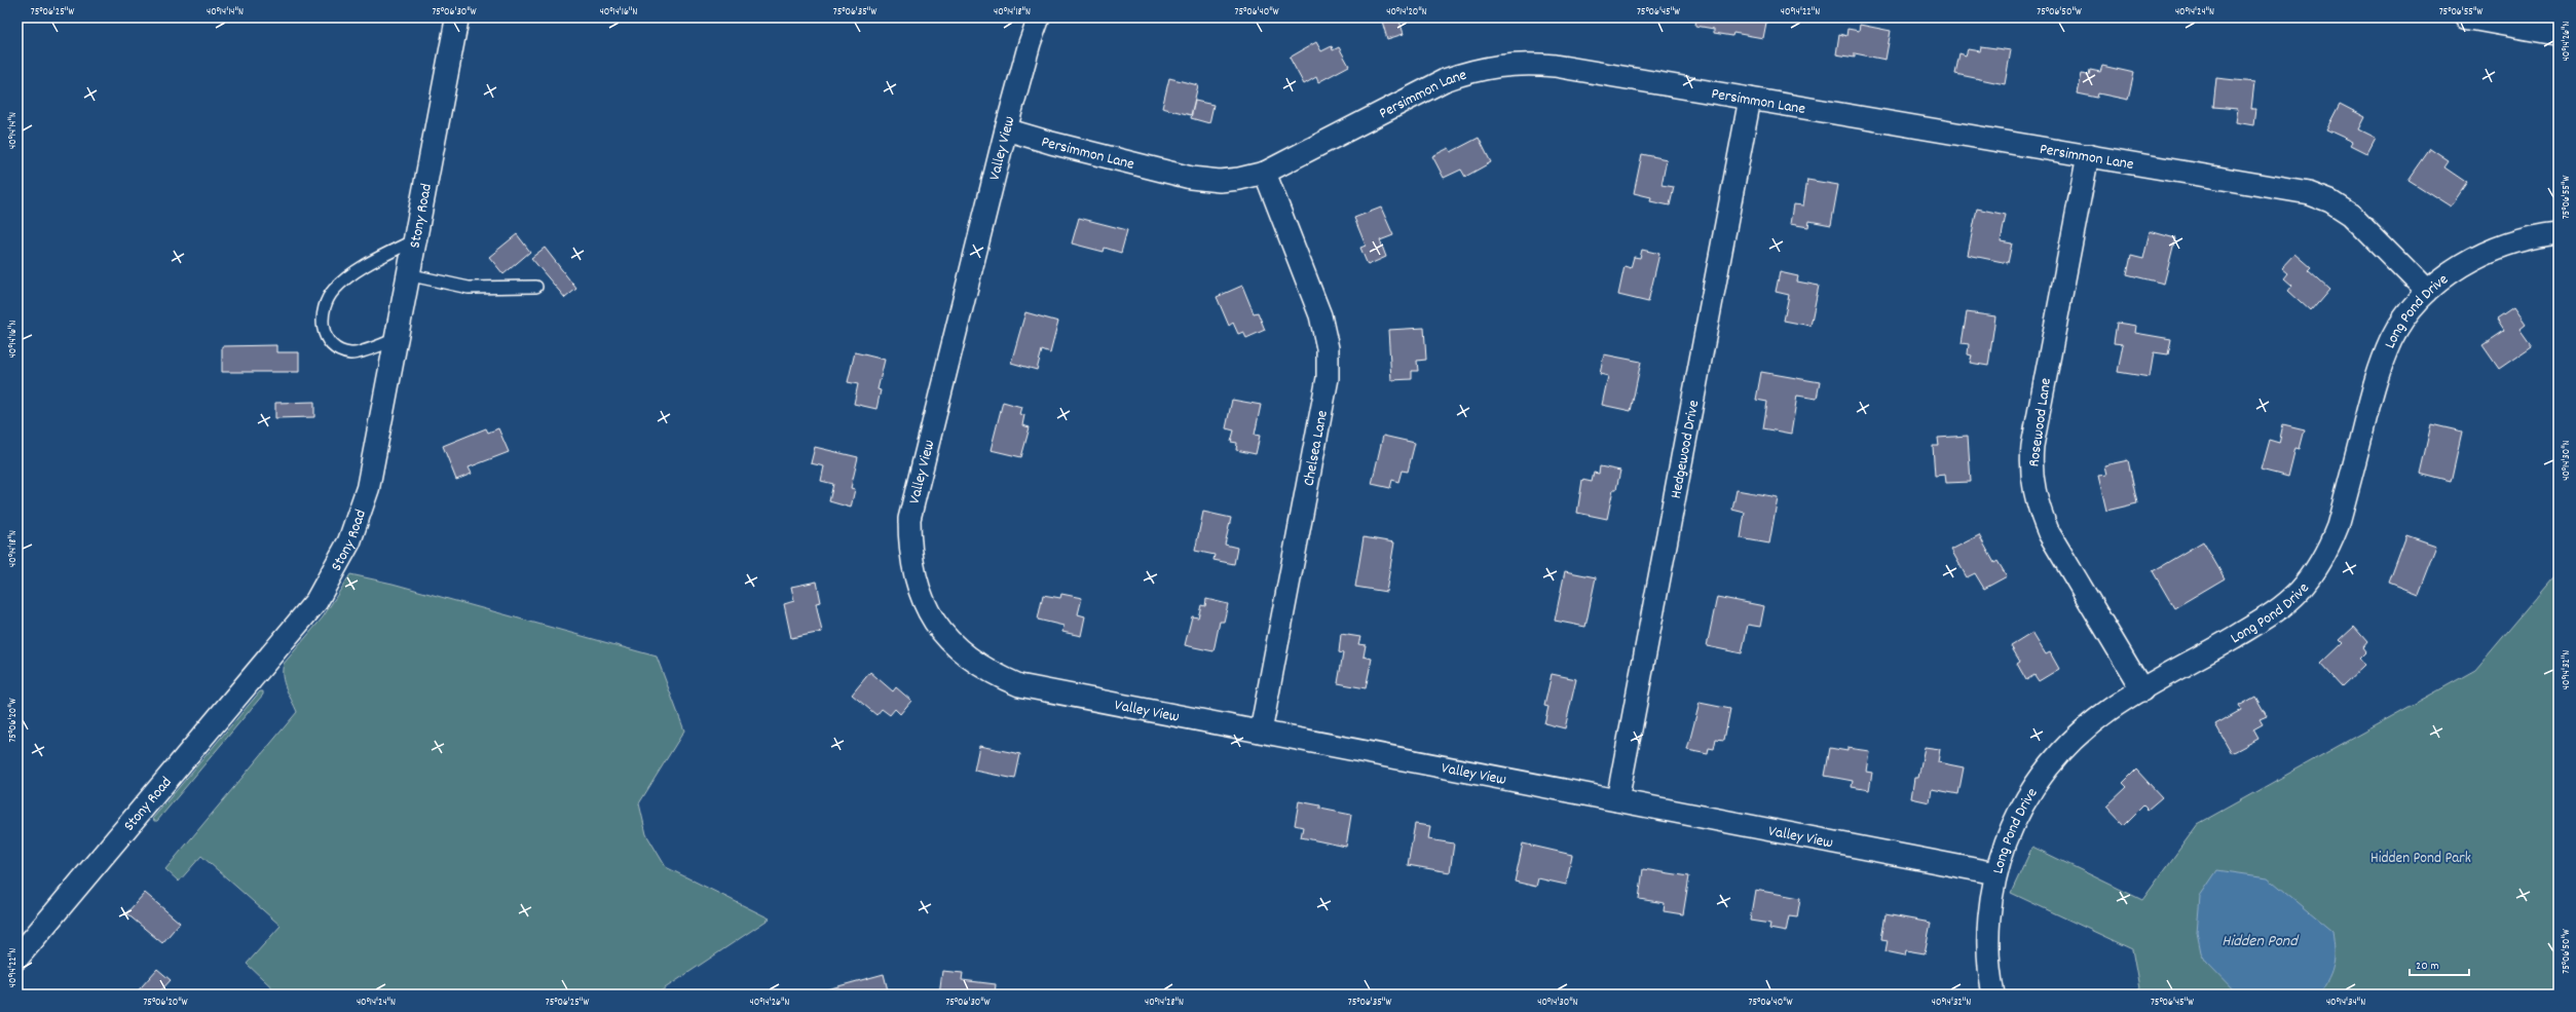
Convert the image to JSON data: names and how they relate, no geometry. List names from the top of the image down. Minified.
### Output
{"streets":{"street":["Persimmon Lane","Valley View","Stony Road","Long Pond Drive","Rosewood Lane","Chelsea Lane","Hedgewood Drive"]},"crossings":[["Persimmon Lane","Valley View"],["Persimmon Lane","Long Pond Drive"],["Persimmon Lane","Rosewood Lane"],["Persimmon Lane","Chelsea Lane"],["Persimmon Lane","Hedgewood Drive"],["Valley View","Long Pond Drive"],["Valley View","Chelsea Lane"],["Valley View","Hedgewood Drive"],["Long Pond Drive","Rosewood Lane"]],"water":["Hidden Pond"],"parks":["Hidden Pond Park"],"scale_bar":"20 m","coordinates":["75°06'25\"W","40°14'14\"N","75°06'30\"W","40°14'16\"N","75°06'35\"W","40°14'18\"N","75°06'40\"W","40°14'20\"N","75°06'45\"W","40°14'22\"N","75°06'50\"W","40°14'24\"N","75°06'55\"W","40°14'26\"N","40°14'30\"N","40°14'32\"N","75°06'20\"W","40°14'28\"N","40°14'34\"N"]}
